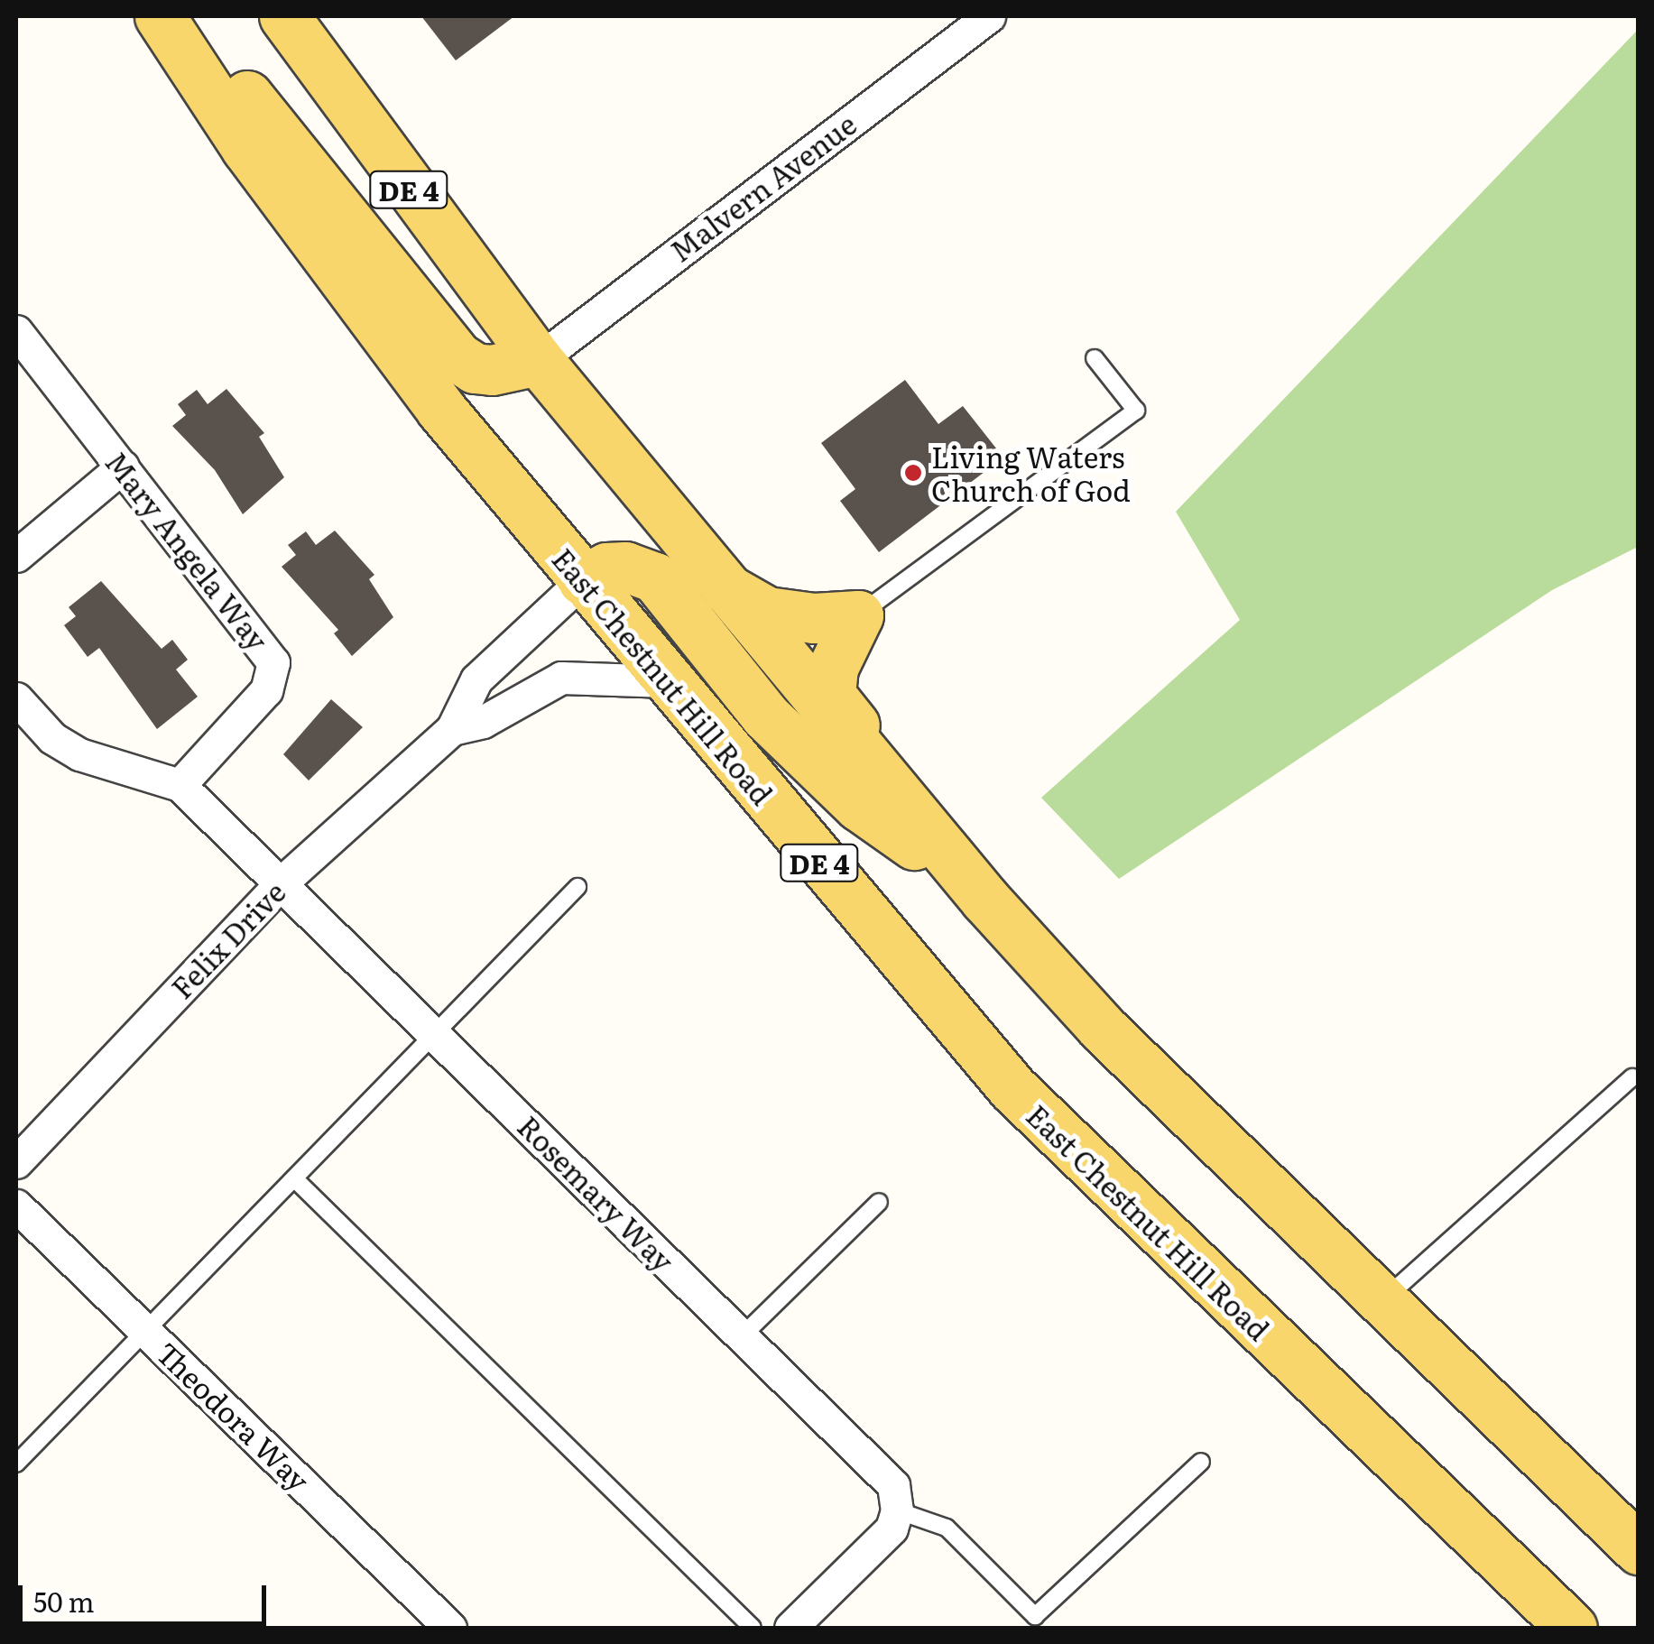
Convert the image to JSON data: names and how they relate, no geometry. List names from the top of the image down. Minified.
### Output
{"streets":{"main road":["DE 4","East Chestnut Hill Road"],"street":["Malvern Avenue","Mary Angela Way","Felix Drive","Rosemary Way","Theodora Way"]},"crossings":[["Malvern Avenue","DE 4"],["East Chestnut Hill Road","Felix Drive"],["Felix Drive","Rosemary Way"]],"places":["Living Waters Church of God"],"scale_bar":"50 m"}
